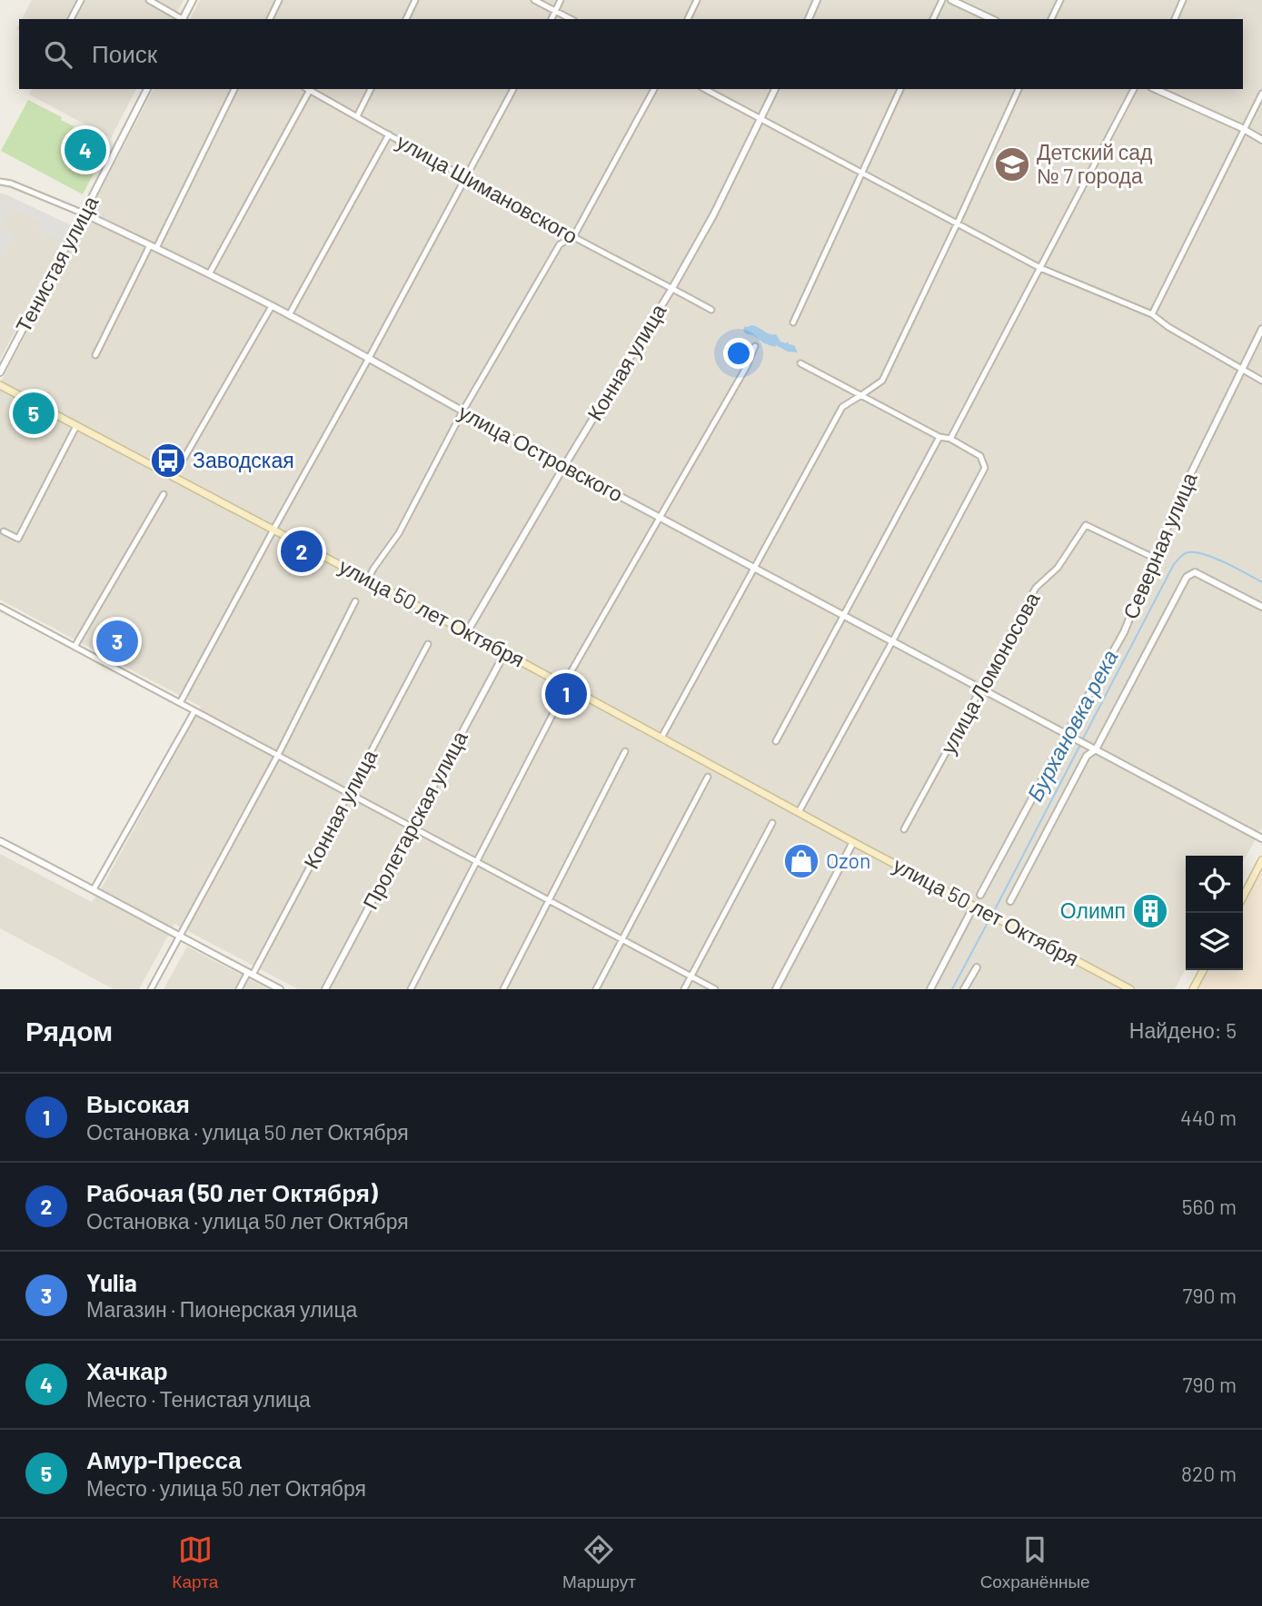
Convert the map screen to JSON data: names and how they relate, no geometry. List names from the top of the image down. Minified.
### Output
{"streets":{"main road":["улица 50 лет Октября"],"street":["улица Шимановского","Тенистая улица","Конная улица","улица Островского","Северная улица","улица Ломоносова","Пролетарская улица"]},"crossings":[["улица Шимановского","Конная улица"],["Тенистая улица","улица Островского"],["Конная улица","улица Островского"],["Конная улица","улица 50 лет Октября"],["улица Островского","Северная улица"],["улица Островского","улица Ломоносова"],["Северная улица","улица Ломоносова"],["улица 50 лет Октября","Пролетарская улица"]],"water":["Бурхановка река"],"places":{"school or university":["Детский сад № 7 города"],"bus stop":["Заводская"],"shop":["Ozon"],"building":["Олимп"]},"page":{"search":"Поиск","pins":["4","5","2","3","1"],"heading":["Рядом","Найдено: 5"],"list":[{"mark":"1","name":"Высокая","note":"Остановка · улица 50 лет Октября","value":"440 m"},{"mark":"2","name":"Рабочая (50 лет Октября)","note":"Остановка · улица 50 лет Октября","value":"560 m"},{"mark":"3","name":"Yulia","note":"Магазин · Пионерская улица","value":"790 m"},{"mark":"4","name":"Хачкар","note":"Место · Тенистая улица","value":"790 m"},{"mark":"5","name":"Амур-Пресса","note":"Место · улица 50 лет Октября","value":"820 m"}],"nav":["Карта","Маршрут","Сохранённые"]}}
